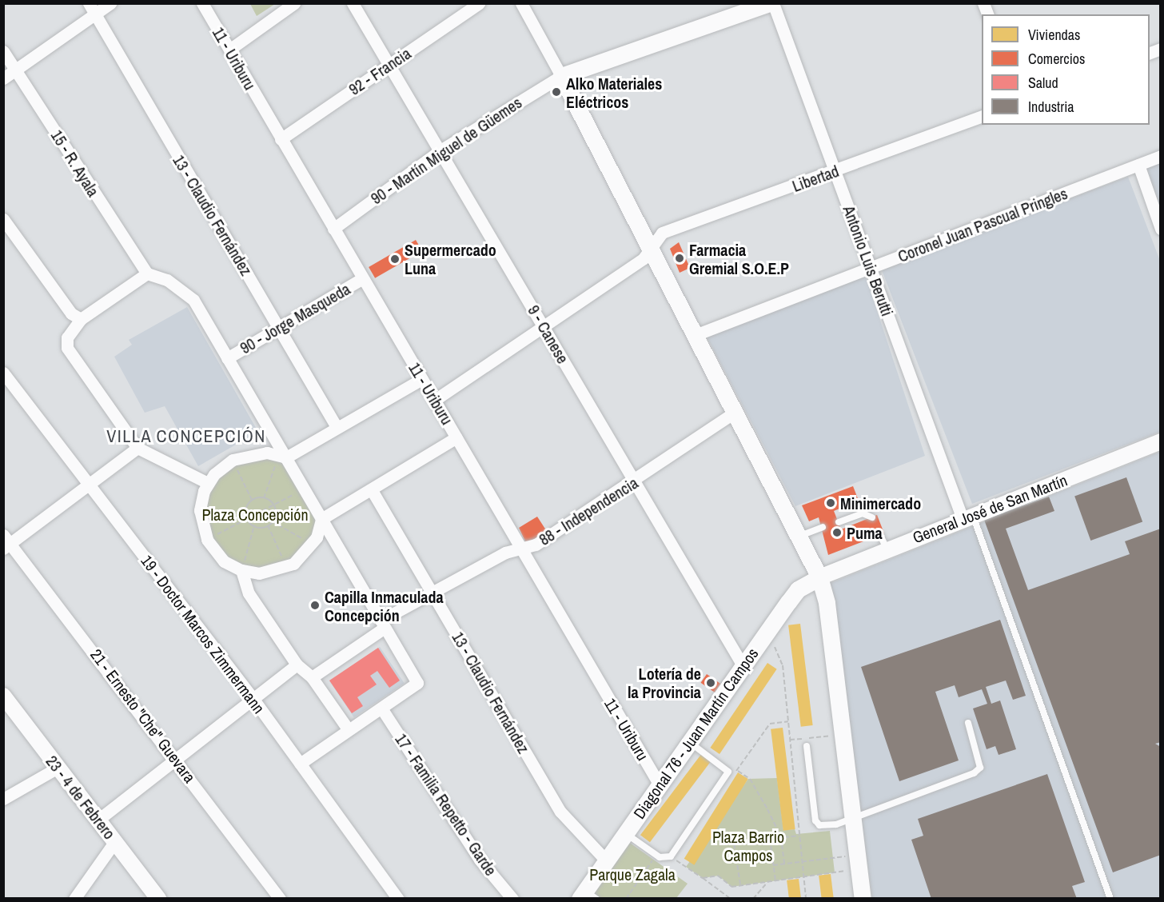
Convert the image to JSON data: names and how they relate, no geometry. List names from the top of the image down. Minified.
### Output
{"streets":{"main road":["Diagonal 76 - Juan Martín Campos"],"street":["11 - Uriburu","92 - Francia","90 - Martín Miguel de Güemes","15 - R. Ayala","Libertad","13 - Claudio Fernández","Coronel Juan Pascual Pringles","Antonio Luis Berutti","90 - Jorge Masqueda","9 - Canese","General José de San Martín","88 - Independencia","19 - Doctor Marcos Zimmermann","21 - Ernesto \"Che\" Guevara","23 - 4 de Febrero","17 - Familia Repetto - Garde"]},"crossings":[["11 - Uriburu","92 - Francia"],["11 - Uriburu","90 - Martín Miguel de Güemes"],["11 - Uriburu","Libertad"],["11 - Uriburu","90 - Jorge Masqueda"],["11 - Uriburu","88 - Independencia"],["11 - Uriburu","Diagonal 76 - Juan Martín Campos"],["92 - Francia","9 - Canese"],["90 - Martín Miguel de Güemes","9 - Canese"],["Libertad","Antonio Luis Berutti"],["Libertad","9 - Canese"],["13 - Claudio Fernández","90 - Jorge Masqueda"],["13 - Claudio Fernández","88 - Independencia"],["13 - Claudio Fernández","Diagonal 76 - Juan Martín Campos"],["Coronel Juan Pascual Pringles","Antonio Luis Berutti"],["Antonio Luis Berutti","General José de San Martín"],["9 - Canese","88 - Independencia"],["9 - Canese","Diagonal 76 - Juan Martín Campos"],["General José de San Martín","Diagonal 76 - Juan Martín Campos"]],"districts":["VILLA CONCEPCIÓN"],"parks":["Plaza Concepción","Plaza Barrio Campos","Parque Zagala"],"places":["Alko Materiales Eléctricos","Farmacia Gremial S.O.E.P","Supermercado Luna","Minimercado","Puma","Capilla Inmaculada Concepción","Lotería de la Provincia"],"legend":["Viviendas","Comercios","Salud","Industria"]}
